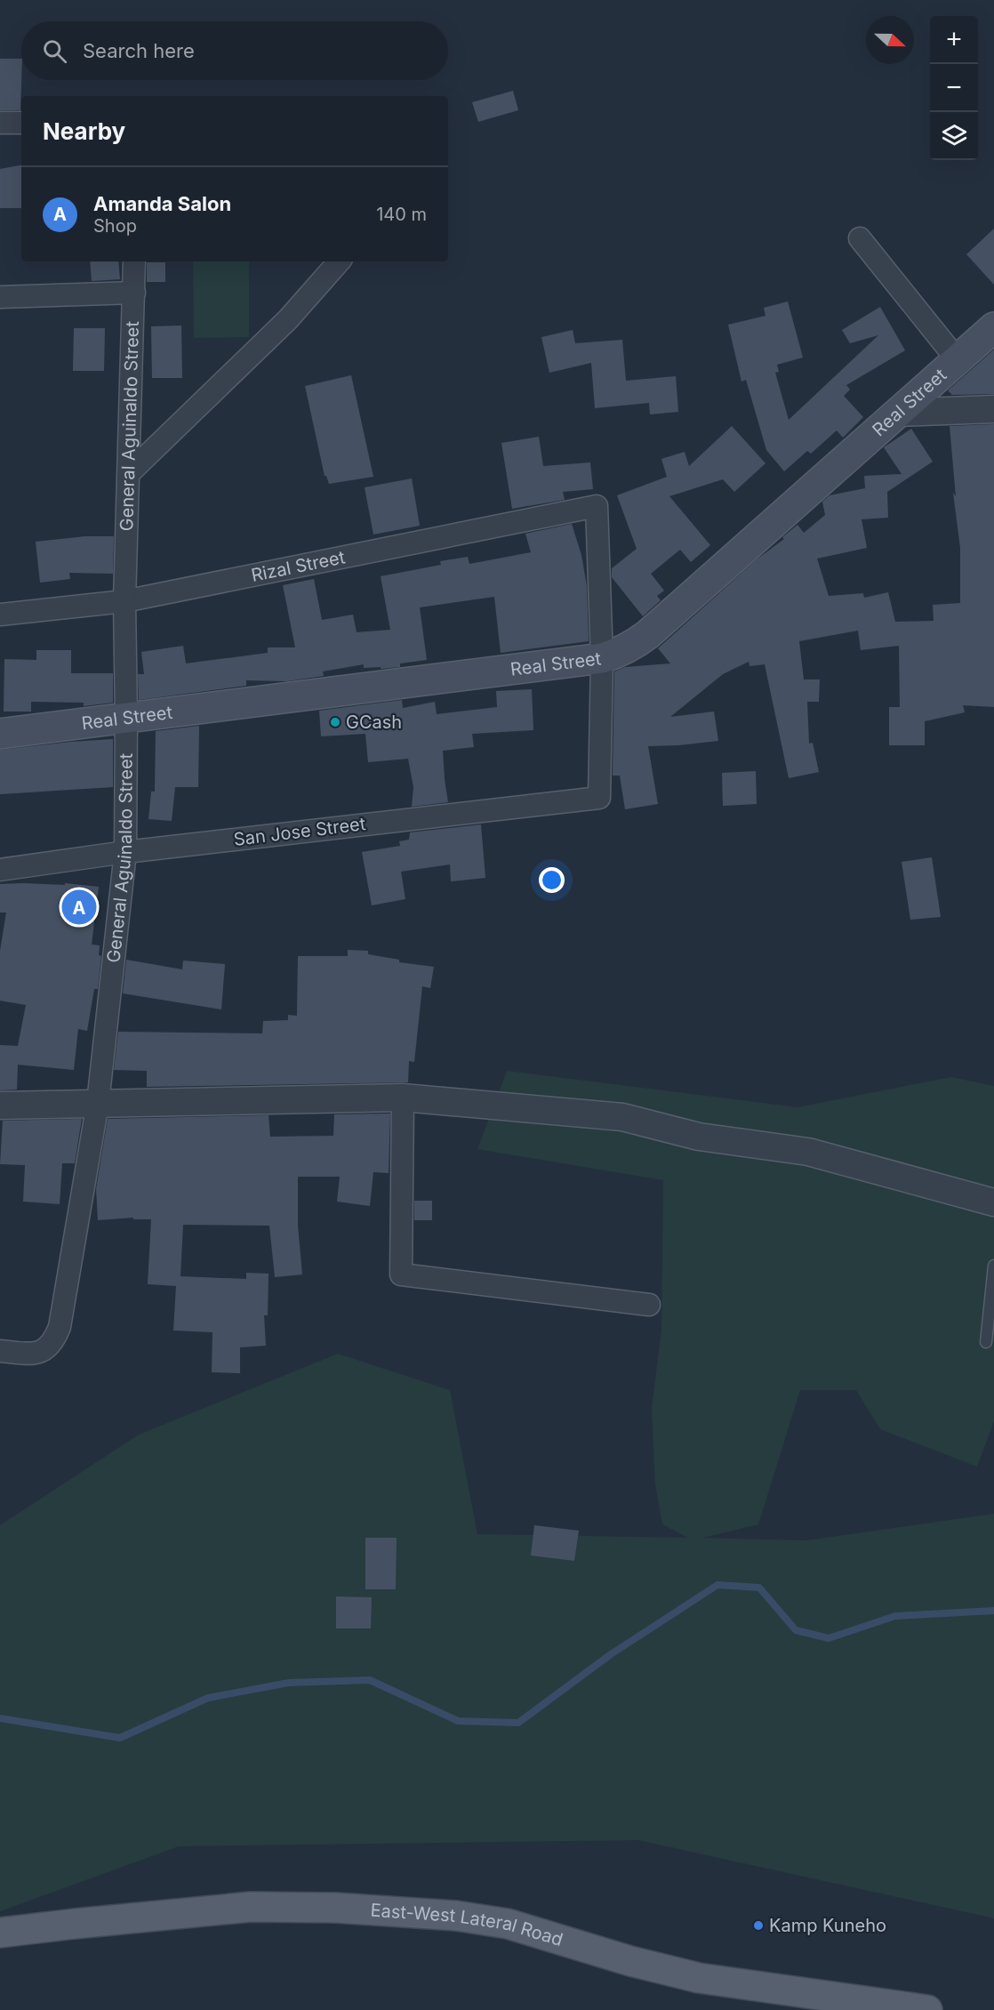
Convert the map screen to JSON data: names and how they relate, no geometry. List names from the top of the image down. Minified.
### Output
{"streets":{"main road":["Real Street","East-West Lateral Road"],"street":["General Aguinaldo Street","Rizal Street","San Jose Street"]},"crossings":[["Real Street","General Aguinaldo Street"],["Real Street","Rizal Street"],["Real Street","San Jose Street"],["General Aguinaldo Street","Rizal Street"],["General Aguinaldo Street","San Jose Street"],["Rizal Street","San Jose Street"]],"places":["GCash","Kamp Kuneho"],"north":"right","page":{"map_buttons":["+","−"],"search":"Search here","heading":"Nearby","list":[{"mark":"A","name":"Amanda Salon","note":"Shop","value":"140 m"}],"pins":"A"}}
